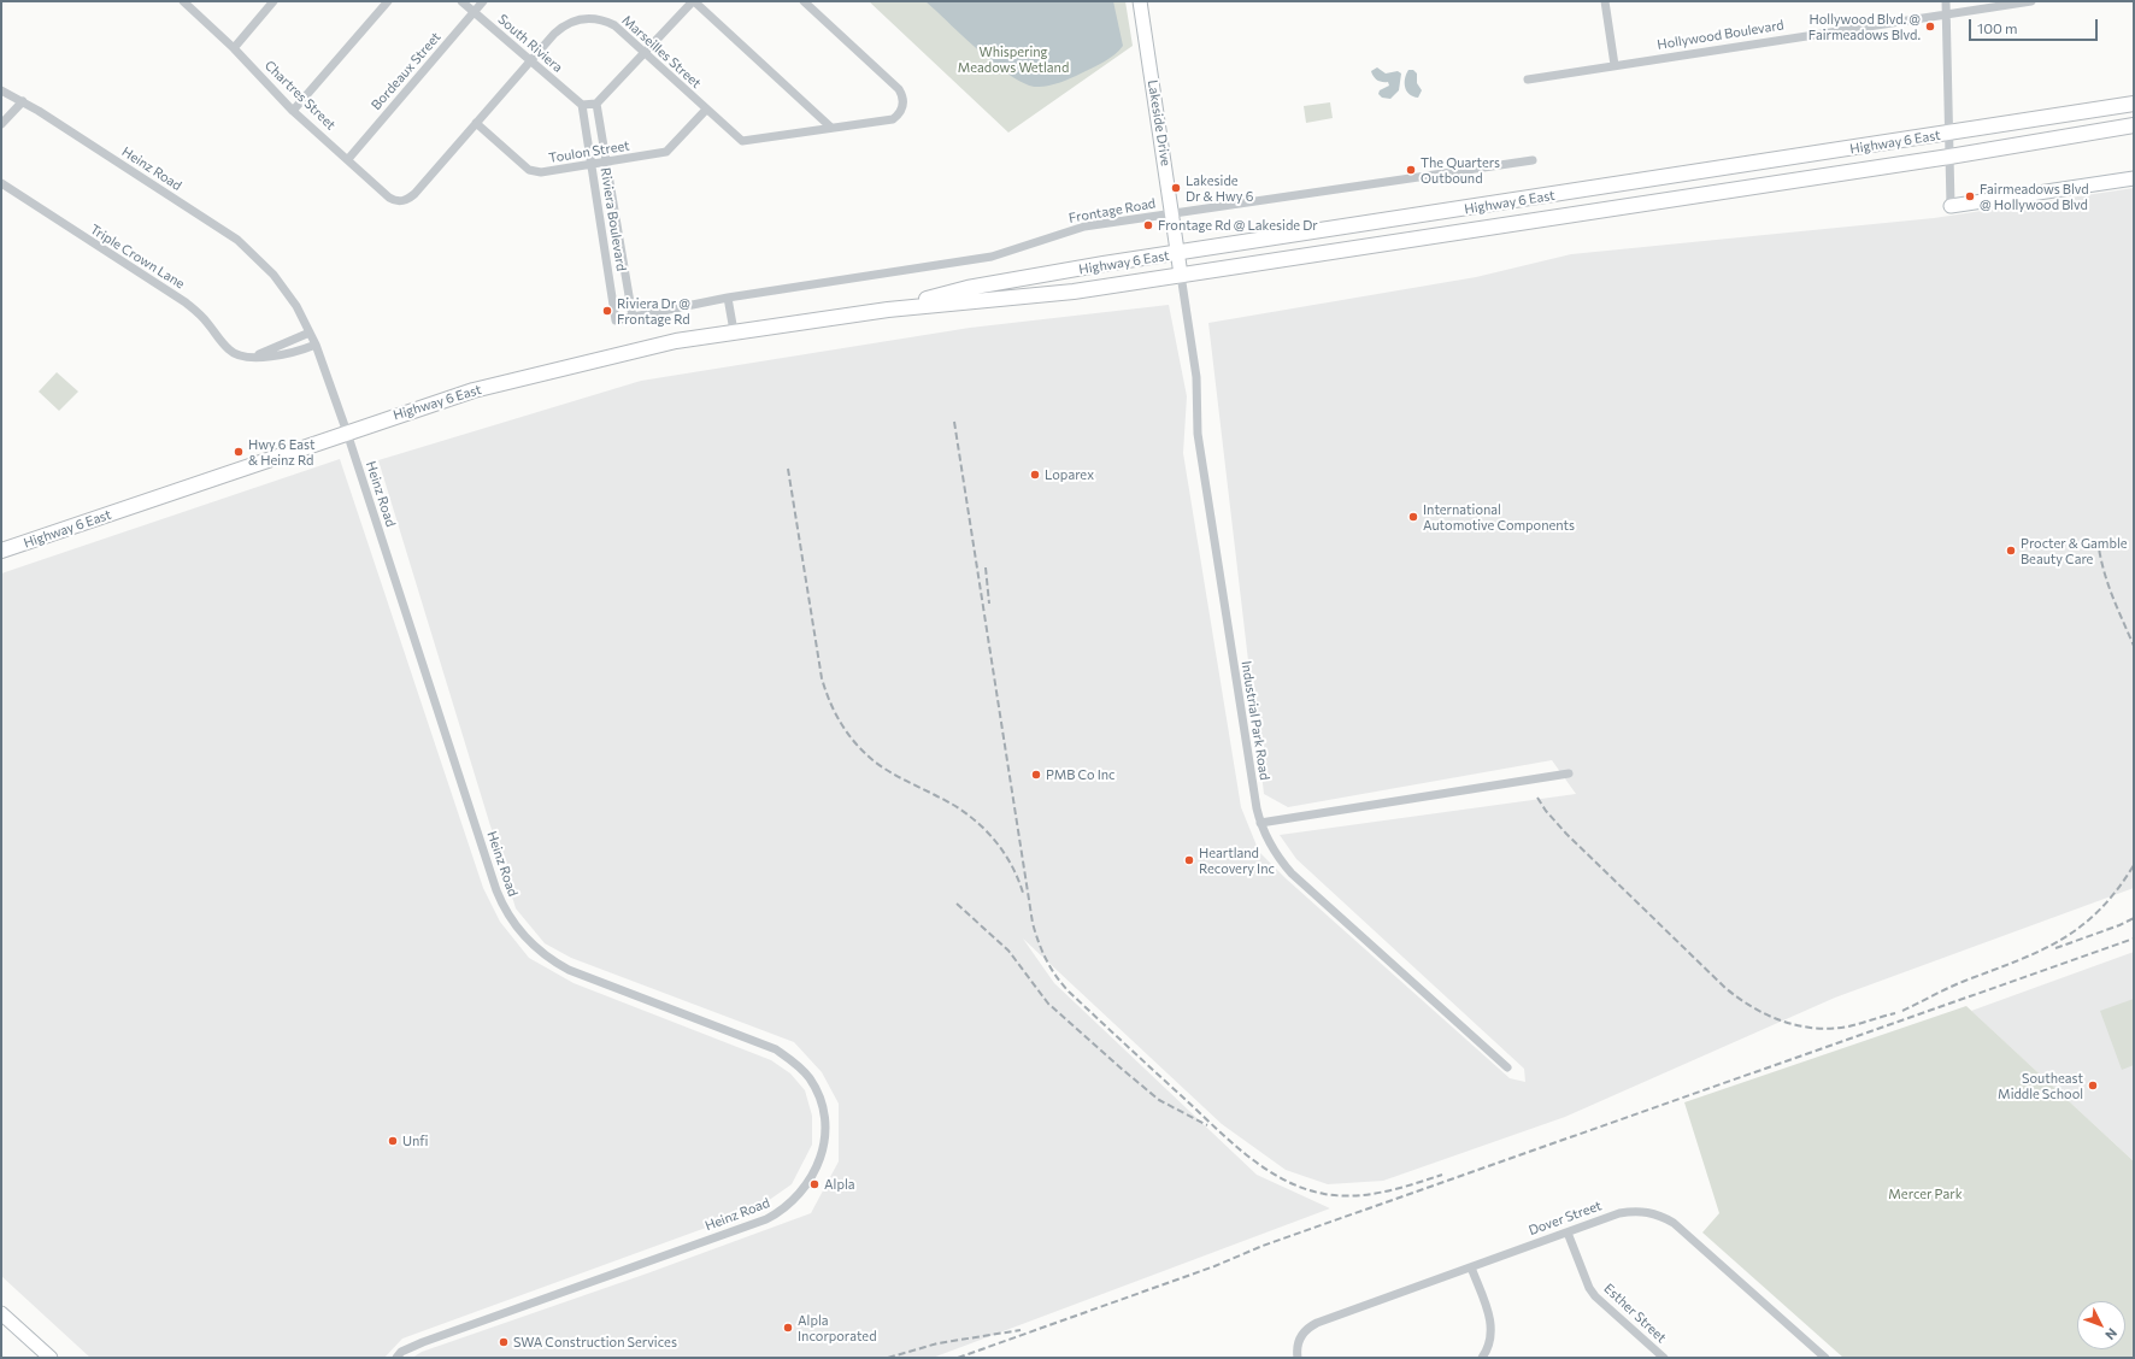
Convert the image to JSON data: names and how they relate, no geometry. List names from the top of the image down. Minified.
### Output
{"streets":{"main road":["Highway 6 East"],"street":["Hollywood Boulevard","South Riviera","Marseilles Street","Bordeaux Street","Chartres Street","Lakeside Drive","Toulon Street","Heinz Road","Frontage Road","Riviera Boulevard","Triple Crown Lane","Industrial Park Road","Dover Street","Esther Street"]},"crossings":[["South Riviera","Marseilles Street"],["South Riviera","Bordeaux Street"],["South Riviera","Riviera Boulevard"],["Marseilles Street","Chartres Street"],["Marseilles Street","Toulon Street"],["Bordeaux Street","Chartres Street"],["Lakeside Drive","Highway 6 East"],["Lakeside Drive","Frontage Road"],["Lakeside Drive","Industrial Park Road"],["Highway 6 East","Heinz Road"],["Highway 6 East","Industrial Park Road"],["Toulon Street","Riviera Boulevard"],["Heinz Road","Triple Crown Lane"],["Frontage Road","Riviera Boulevard"],["Dover Street","Esther Street"]],"parks":["Whispering Meadows Wetland","Mercer Park"],"places":["Hollywood Blvd. @ Fairmeadows Blvd.","The Quarters Outbound","Lakeside Dr & Hwy 6","Fairmeadows Blvd @ Hollywood Blvd","Frontage Rd @ Lakeside Dr","Riviera Dr @ Frontage Rd","Hwy 6 East & Heinz Rd","Loparex","International Automotive Components","Procter & Gamble Beauty Care","PMB Co Inc","Heartland Recovery Inc","Southeast Middle School","Unfi","Alpla","Alpla Incorporated","SWA Construction Services"],"scale_bar":"100 m","north":"bottom right"}
